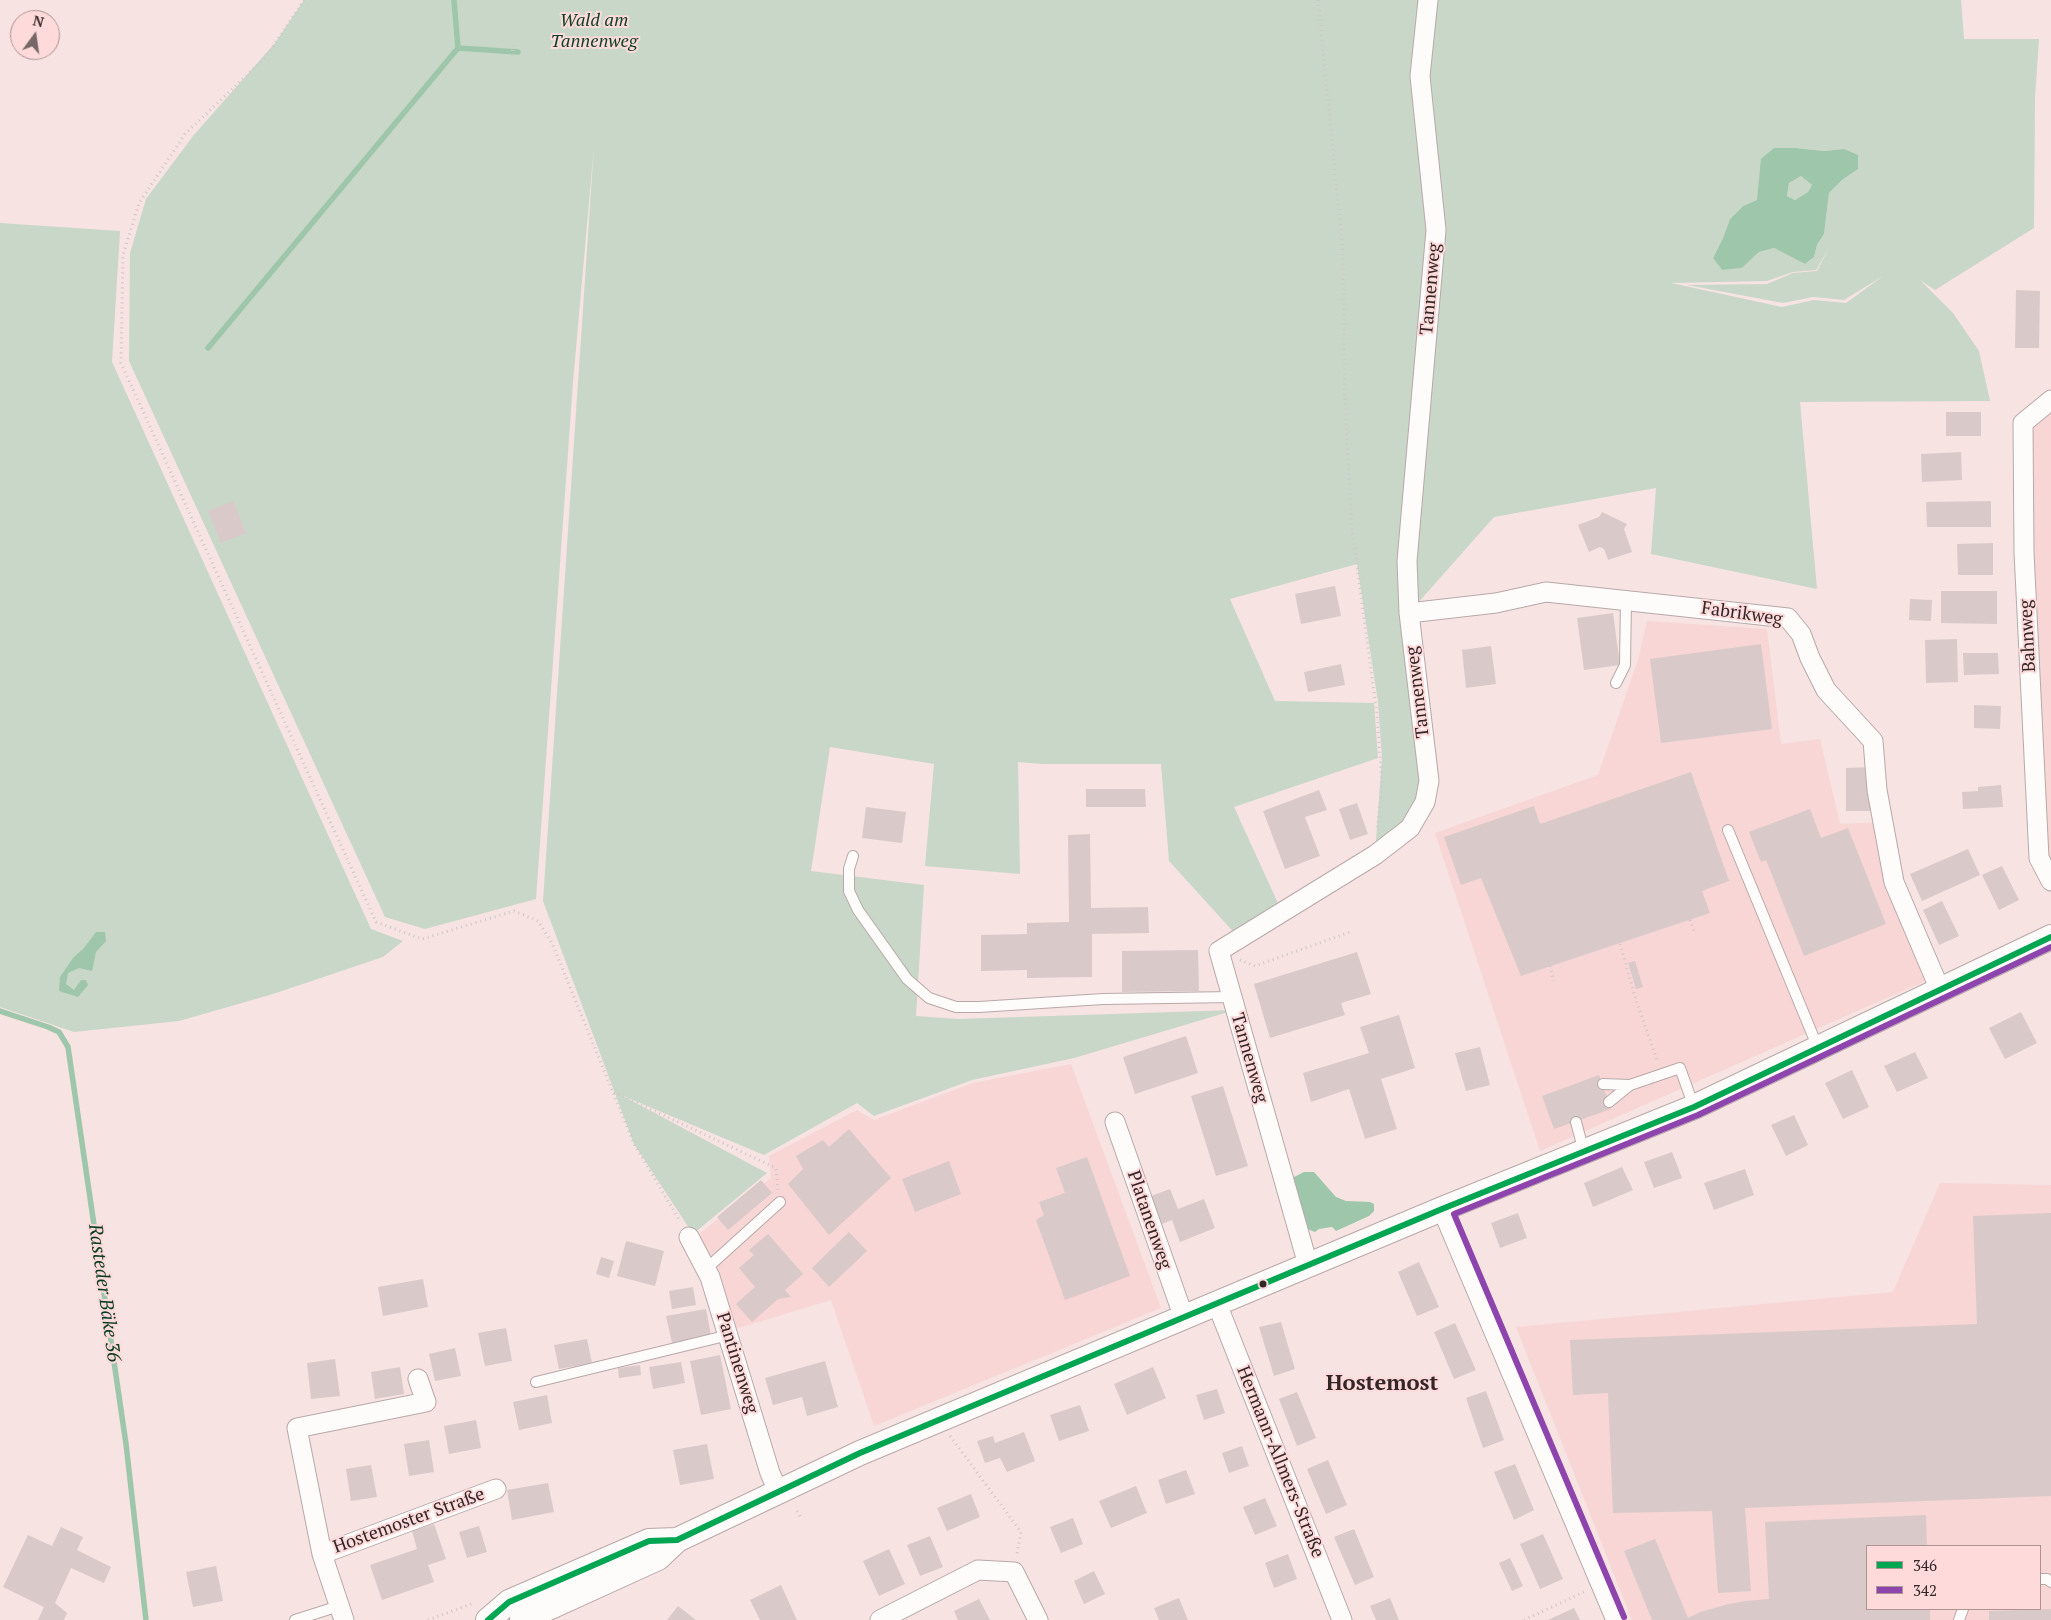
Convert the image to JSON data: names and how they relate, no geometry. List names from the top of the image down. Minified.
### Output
{"streets":{"street":["Tannenweg","Fabrikweg","Bahnweg","Platanenweg","Pantinenweg","Hermann-Allmers-Straße","Hostemoster Straße"]},"crossings":[["Tannenweg","Fabrikweg"]],"districts":["Hostemost"],"water":["Rasteder Bäke 36"],"parks":["Wald am Tannenweg"],"lines":["transit line 346","transit line 342"],"legend":["346","342"],"north":"top"}
